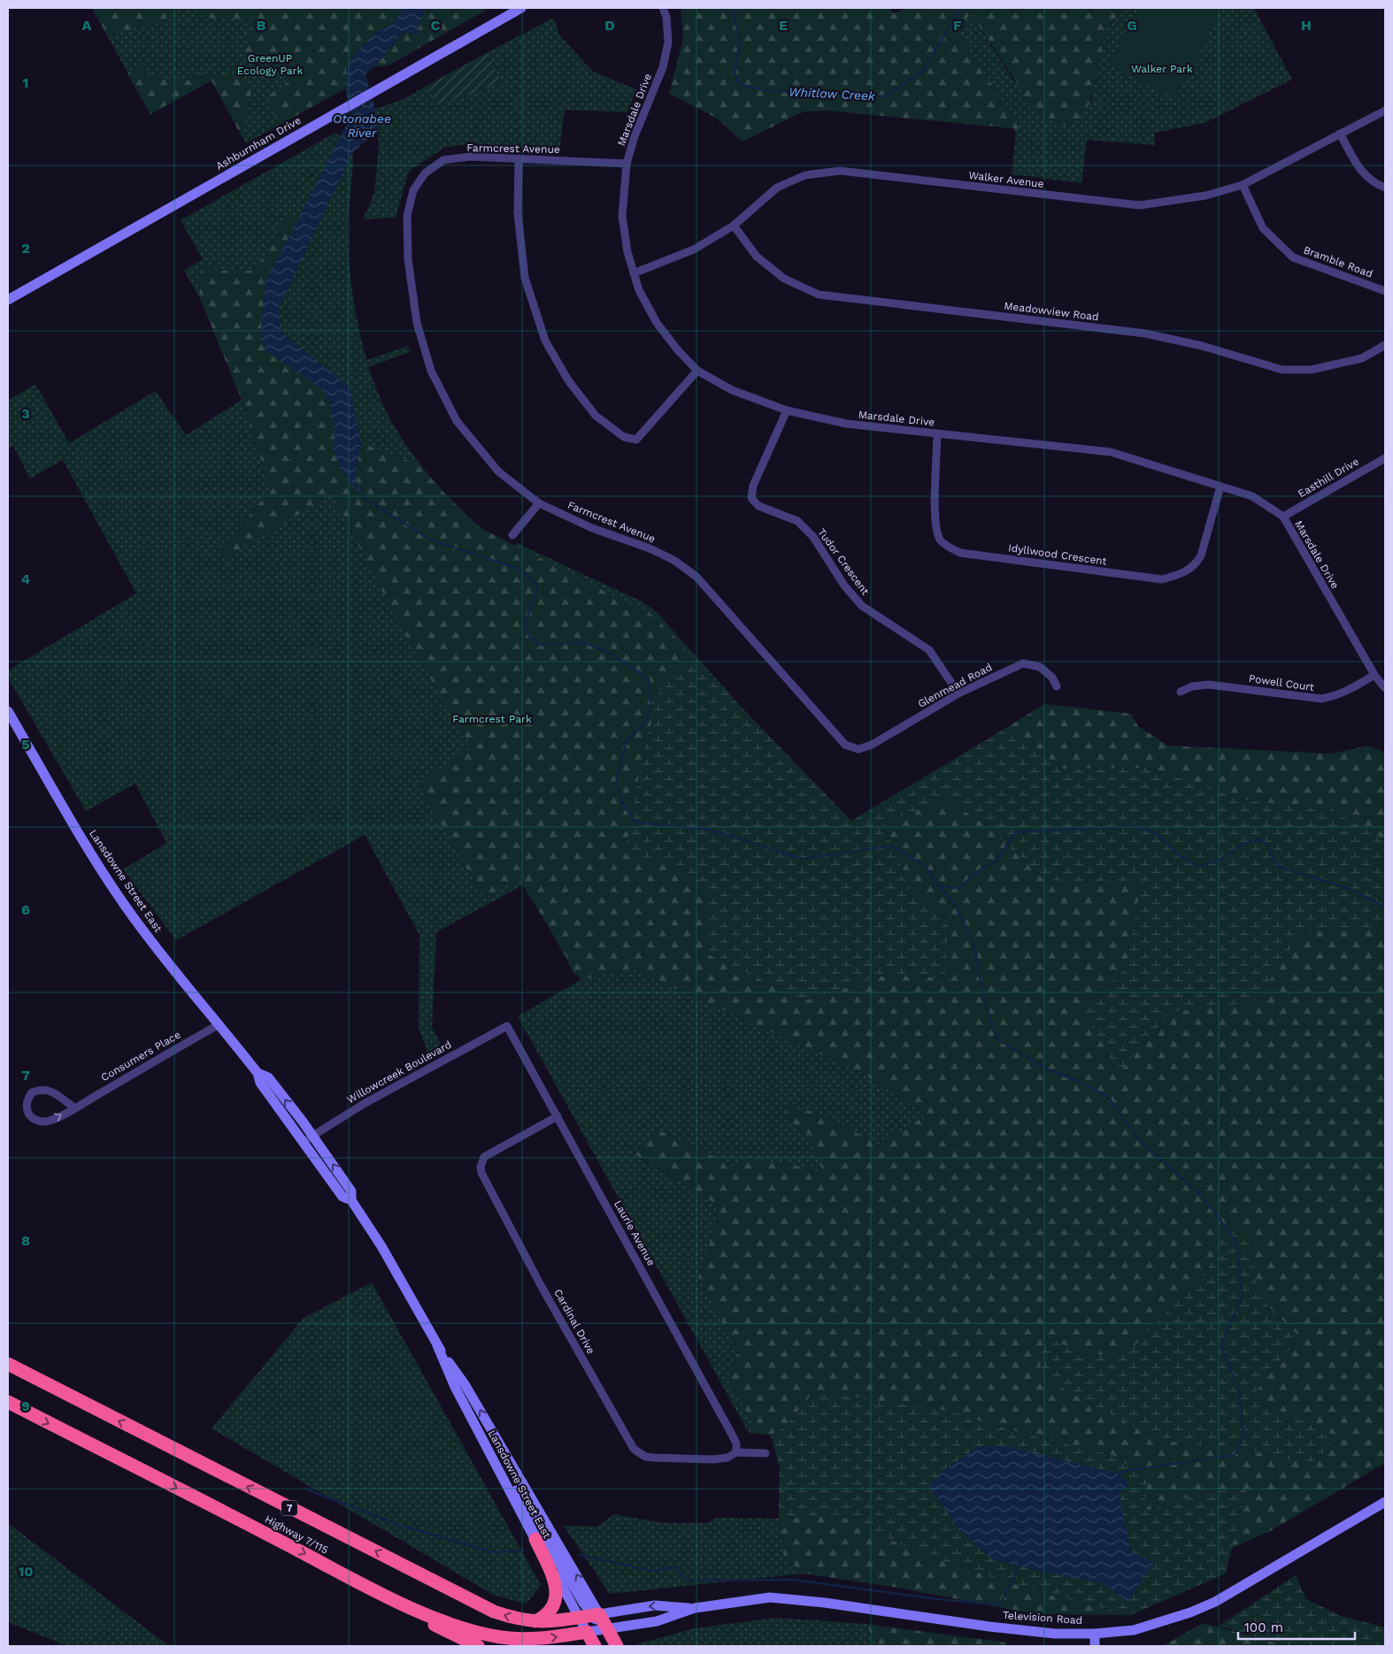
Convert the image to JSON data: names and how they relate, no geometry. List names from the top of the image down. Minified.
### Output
{"streets":{"highway":["7","Highway 7/115"],"main road":["Ashburnham Drive","Lansdowne Street East","Television Road"],"street":["Marsdale Drive","Farmcrest Avenue","Walker Avenue","Bramble Road","Meadowview Road","Easthill Drive","Idyllwood Crescent","Tudor Crescent","Powell Court","Glenmead Road","Consumers Place","Willowcreek Boulevard","Laurie Avenue","Cardinal Drive"]},"crossings":[["Marsdale Drive","Farmcrest Avenue"],["Marsdale Drive","Walker Avenue"],["Marsdale Drive","Easthill Drive"],["Marsdale Drive","Idyllwood Crescent"],["Marsdale Drive","Tudor Crescent"],["Marsdale Drive","Powell Court"],["Farmcrest Avenue","Glenmead Road"],["Walker Avenue","Bramble Road"],["Walker Avenue","Meadowview Road"],["Tudor Crescent","Glenmead Road"],["Lansdowne Street East","Consumers Place"],["Lansdowne Street East","Willowcreek Boulevard"],["Lansdowne Street East","Highway 7/115"],["Lansdowne Street East","Television Road"],["Willowcreek Boulevard","Laurie Avenue"],["Laurie Avenue","Cardinal Drive"],["Highway 7/115","Television Road"]],"water":["Whitlaw Creek","Otonabee River"],"parks":["GreenUP Ecology Park","Walker Park","Farmcrest Park"],"scale_bar":"100 m","grid":{"columns":["A","B","C","D","E","F","G","H"],"rows":["1","2","3","4","5","6","7","8","9","10"]}}
